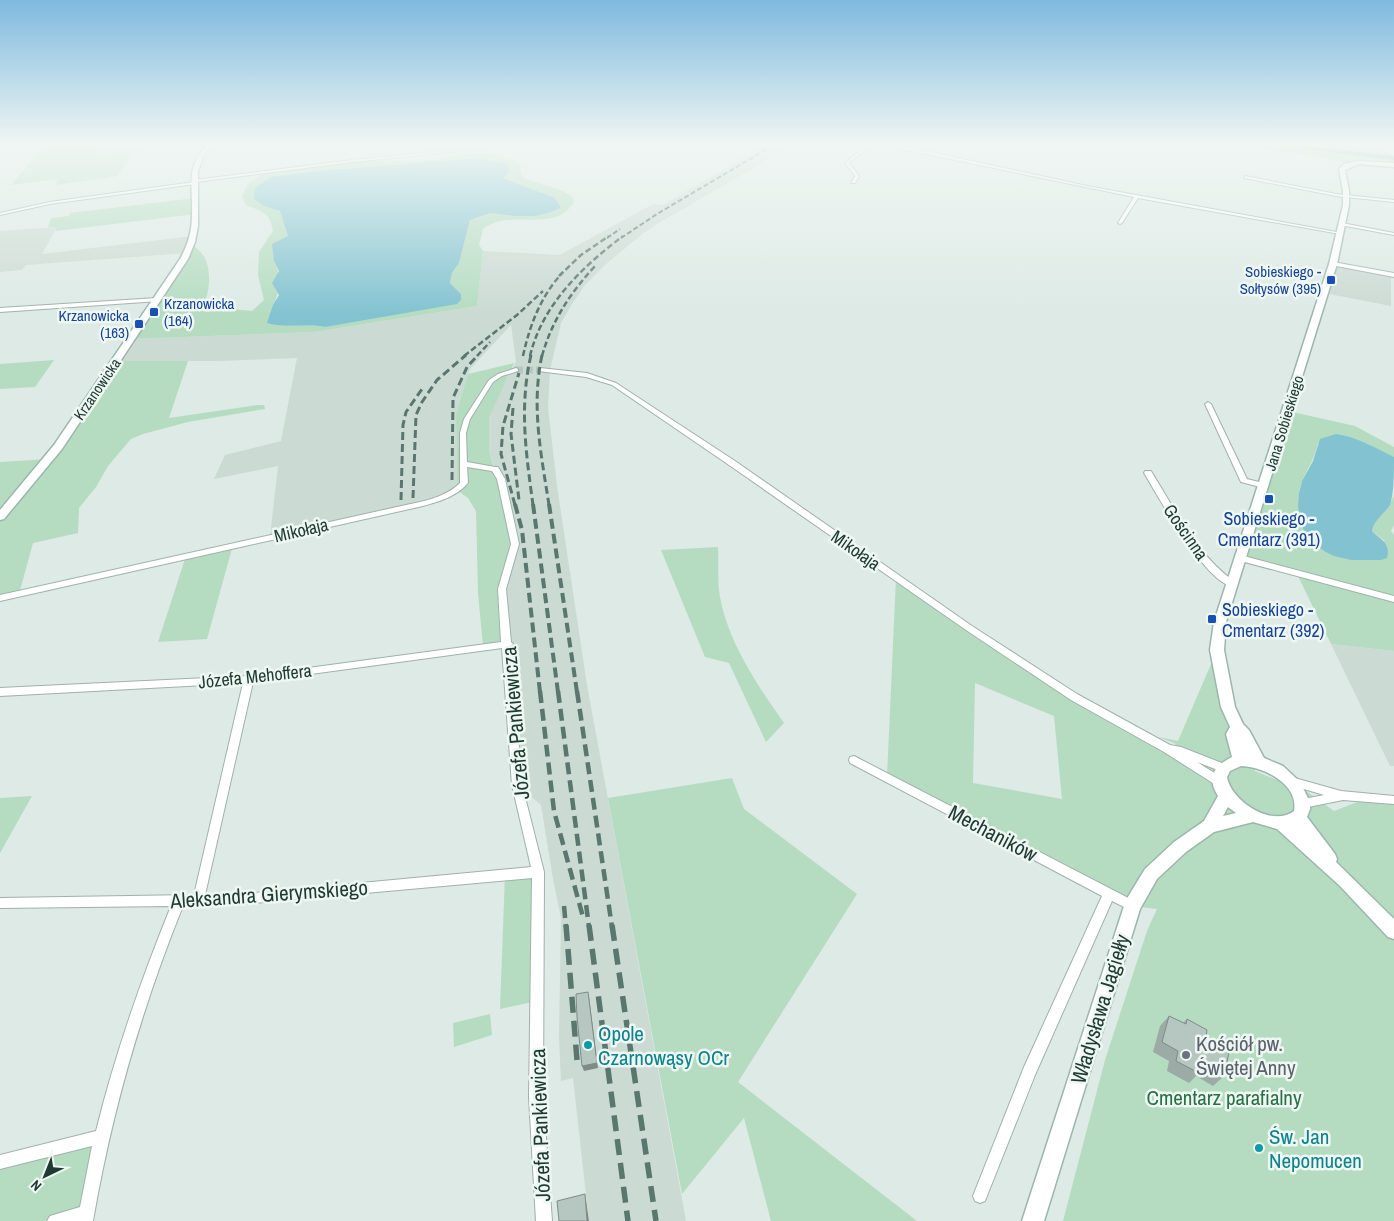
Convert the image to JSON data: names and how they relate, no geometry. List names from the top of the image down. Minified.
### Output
{"streets":{"street":["Krzanowicka","Jana Sobieskiego","Mikołaja","Gościnna","Józefa Mehoffera","Józefa Pankiewicza","Mechaników","Aleksandra Gierymskiego","Władysława Jagiełły"]},"crossings":[["Jana Sobieskiego","Mikołaja"],["Jana Sobieskiego","Gościnna"],["Jana Sobieskiego","Władysława Jagiełły"],["Mikołaja","Józefa Pankiewicza"],["Mikołaja","Władysława Jagiełły"],["Józefa Mehoffera","Józefa Pankiewicza"],["Józefa Pankiewicza","Aleksandra Gierymskiego"],["Mechaników","Władysława Jagiełły"]],"parks":["Cmentarz parafialny"],"places":{"transit":["Sobieskiego - Sołtysów (395)","Krzanowicka (164)","Krzanowicka (163)","Sobieskiego - Cmentarz (391)","Sobieskiego - Cmentarz (392)"],"other":["Opole Czarnowąsy OCr","Kościół pw. Świętej Anny","Św. Jan Nepomucen"]},"north":"bottom left"}
